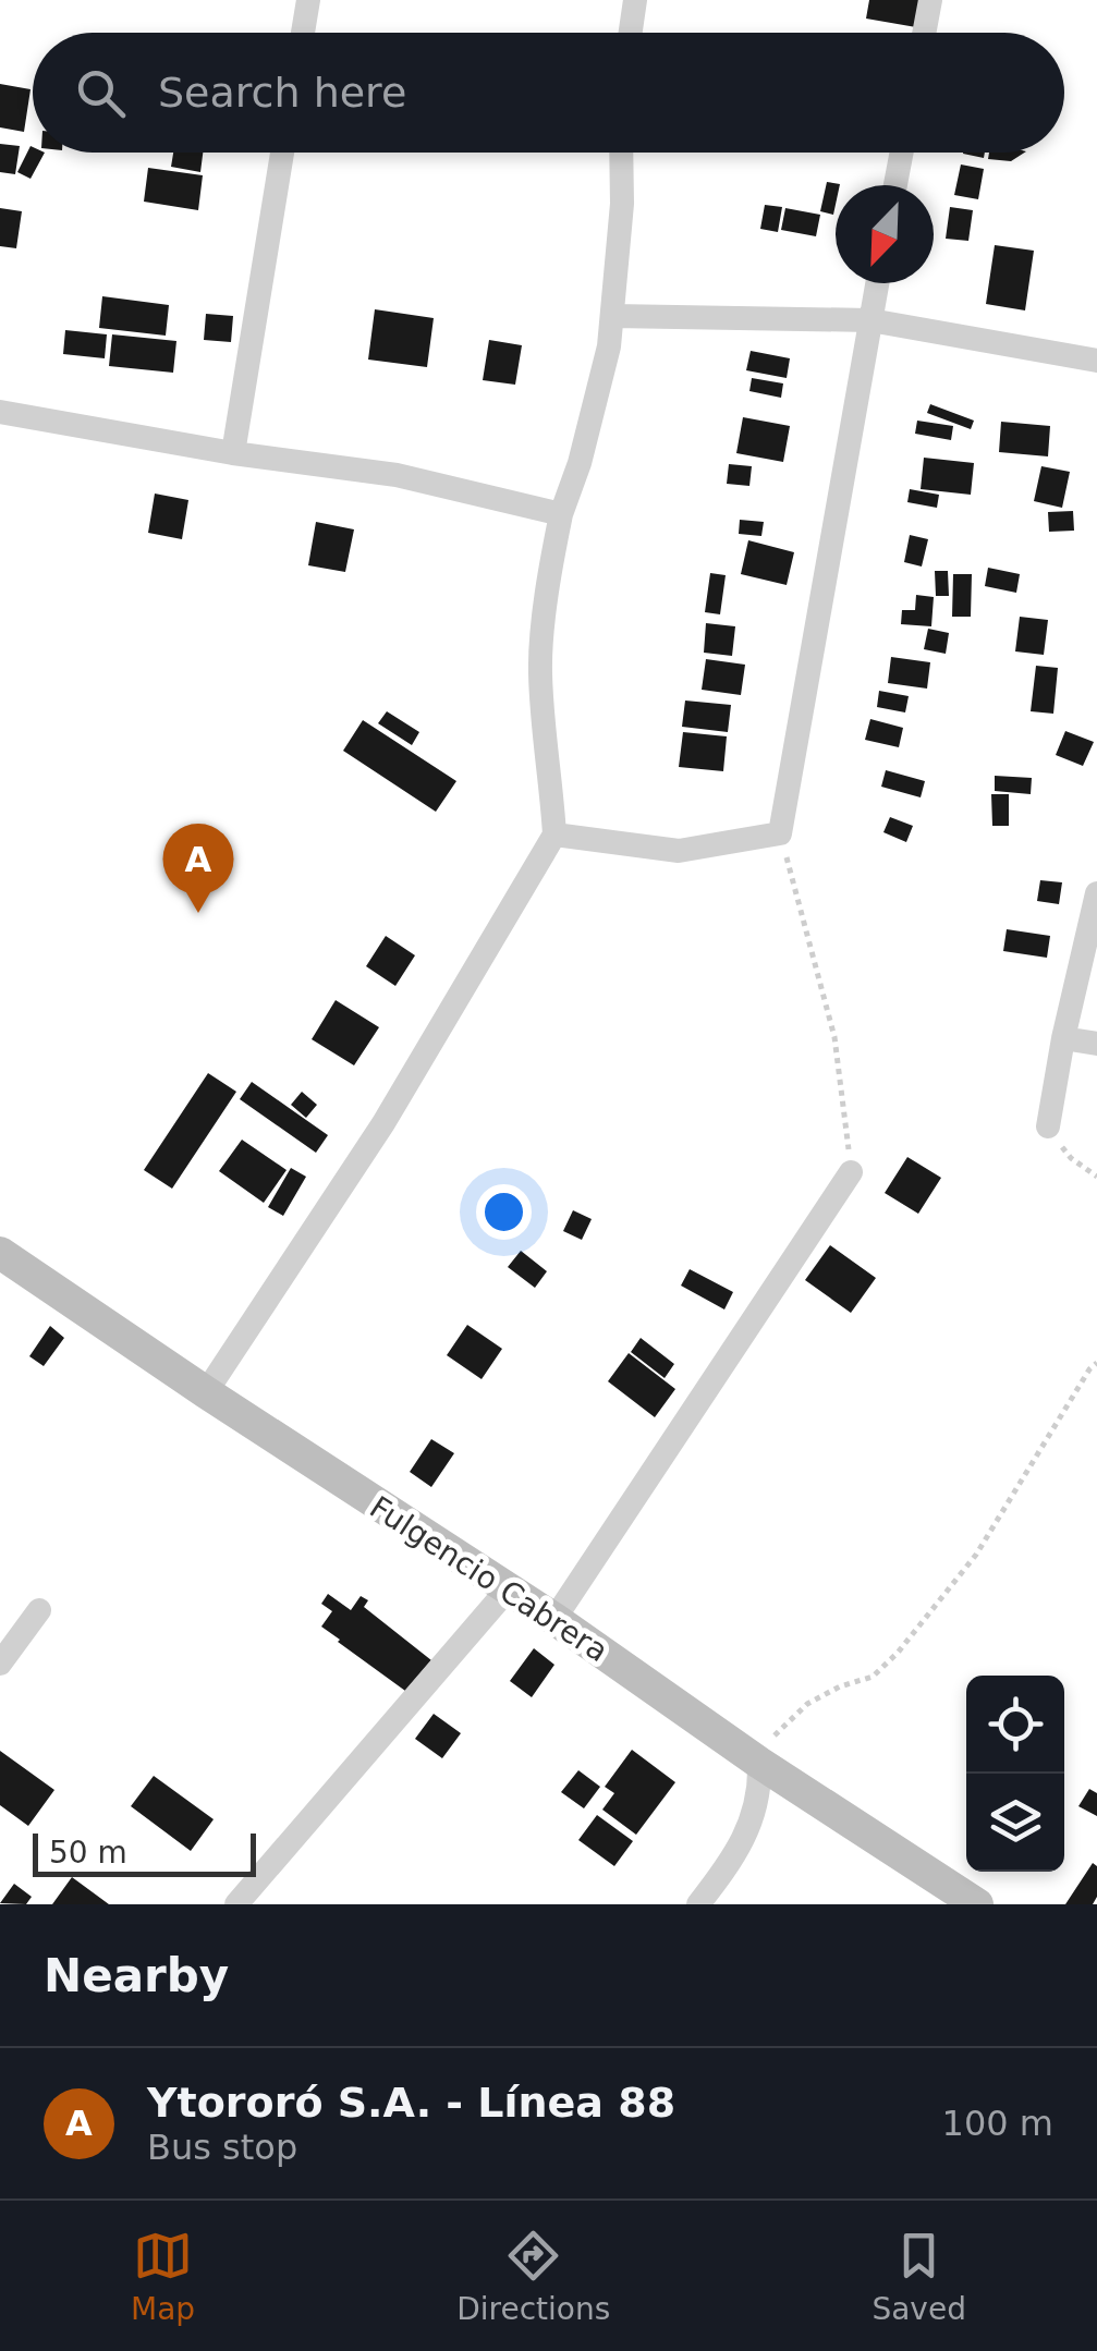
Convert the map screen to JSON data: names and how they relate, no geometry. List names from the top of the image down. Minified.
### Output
{"streets":{"main road":["Fulgencio Cabrera"]},"scale_bar":"50 m","north":"bottom left","page":{"search":"Search here","pins":"A","scale":"50 m","heading":"Nearby","list":[{"mark":"A","name":"Ytororó S.A. - Línea 88","note":"Bus stop","value":"100 m"}],"nav":["Map","Directions","Saved"]}}
